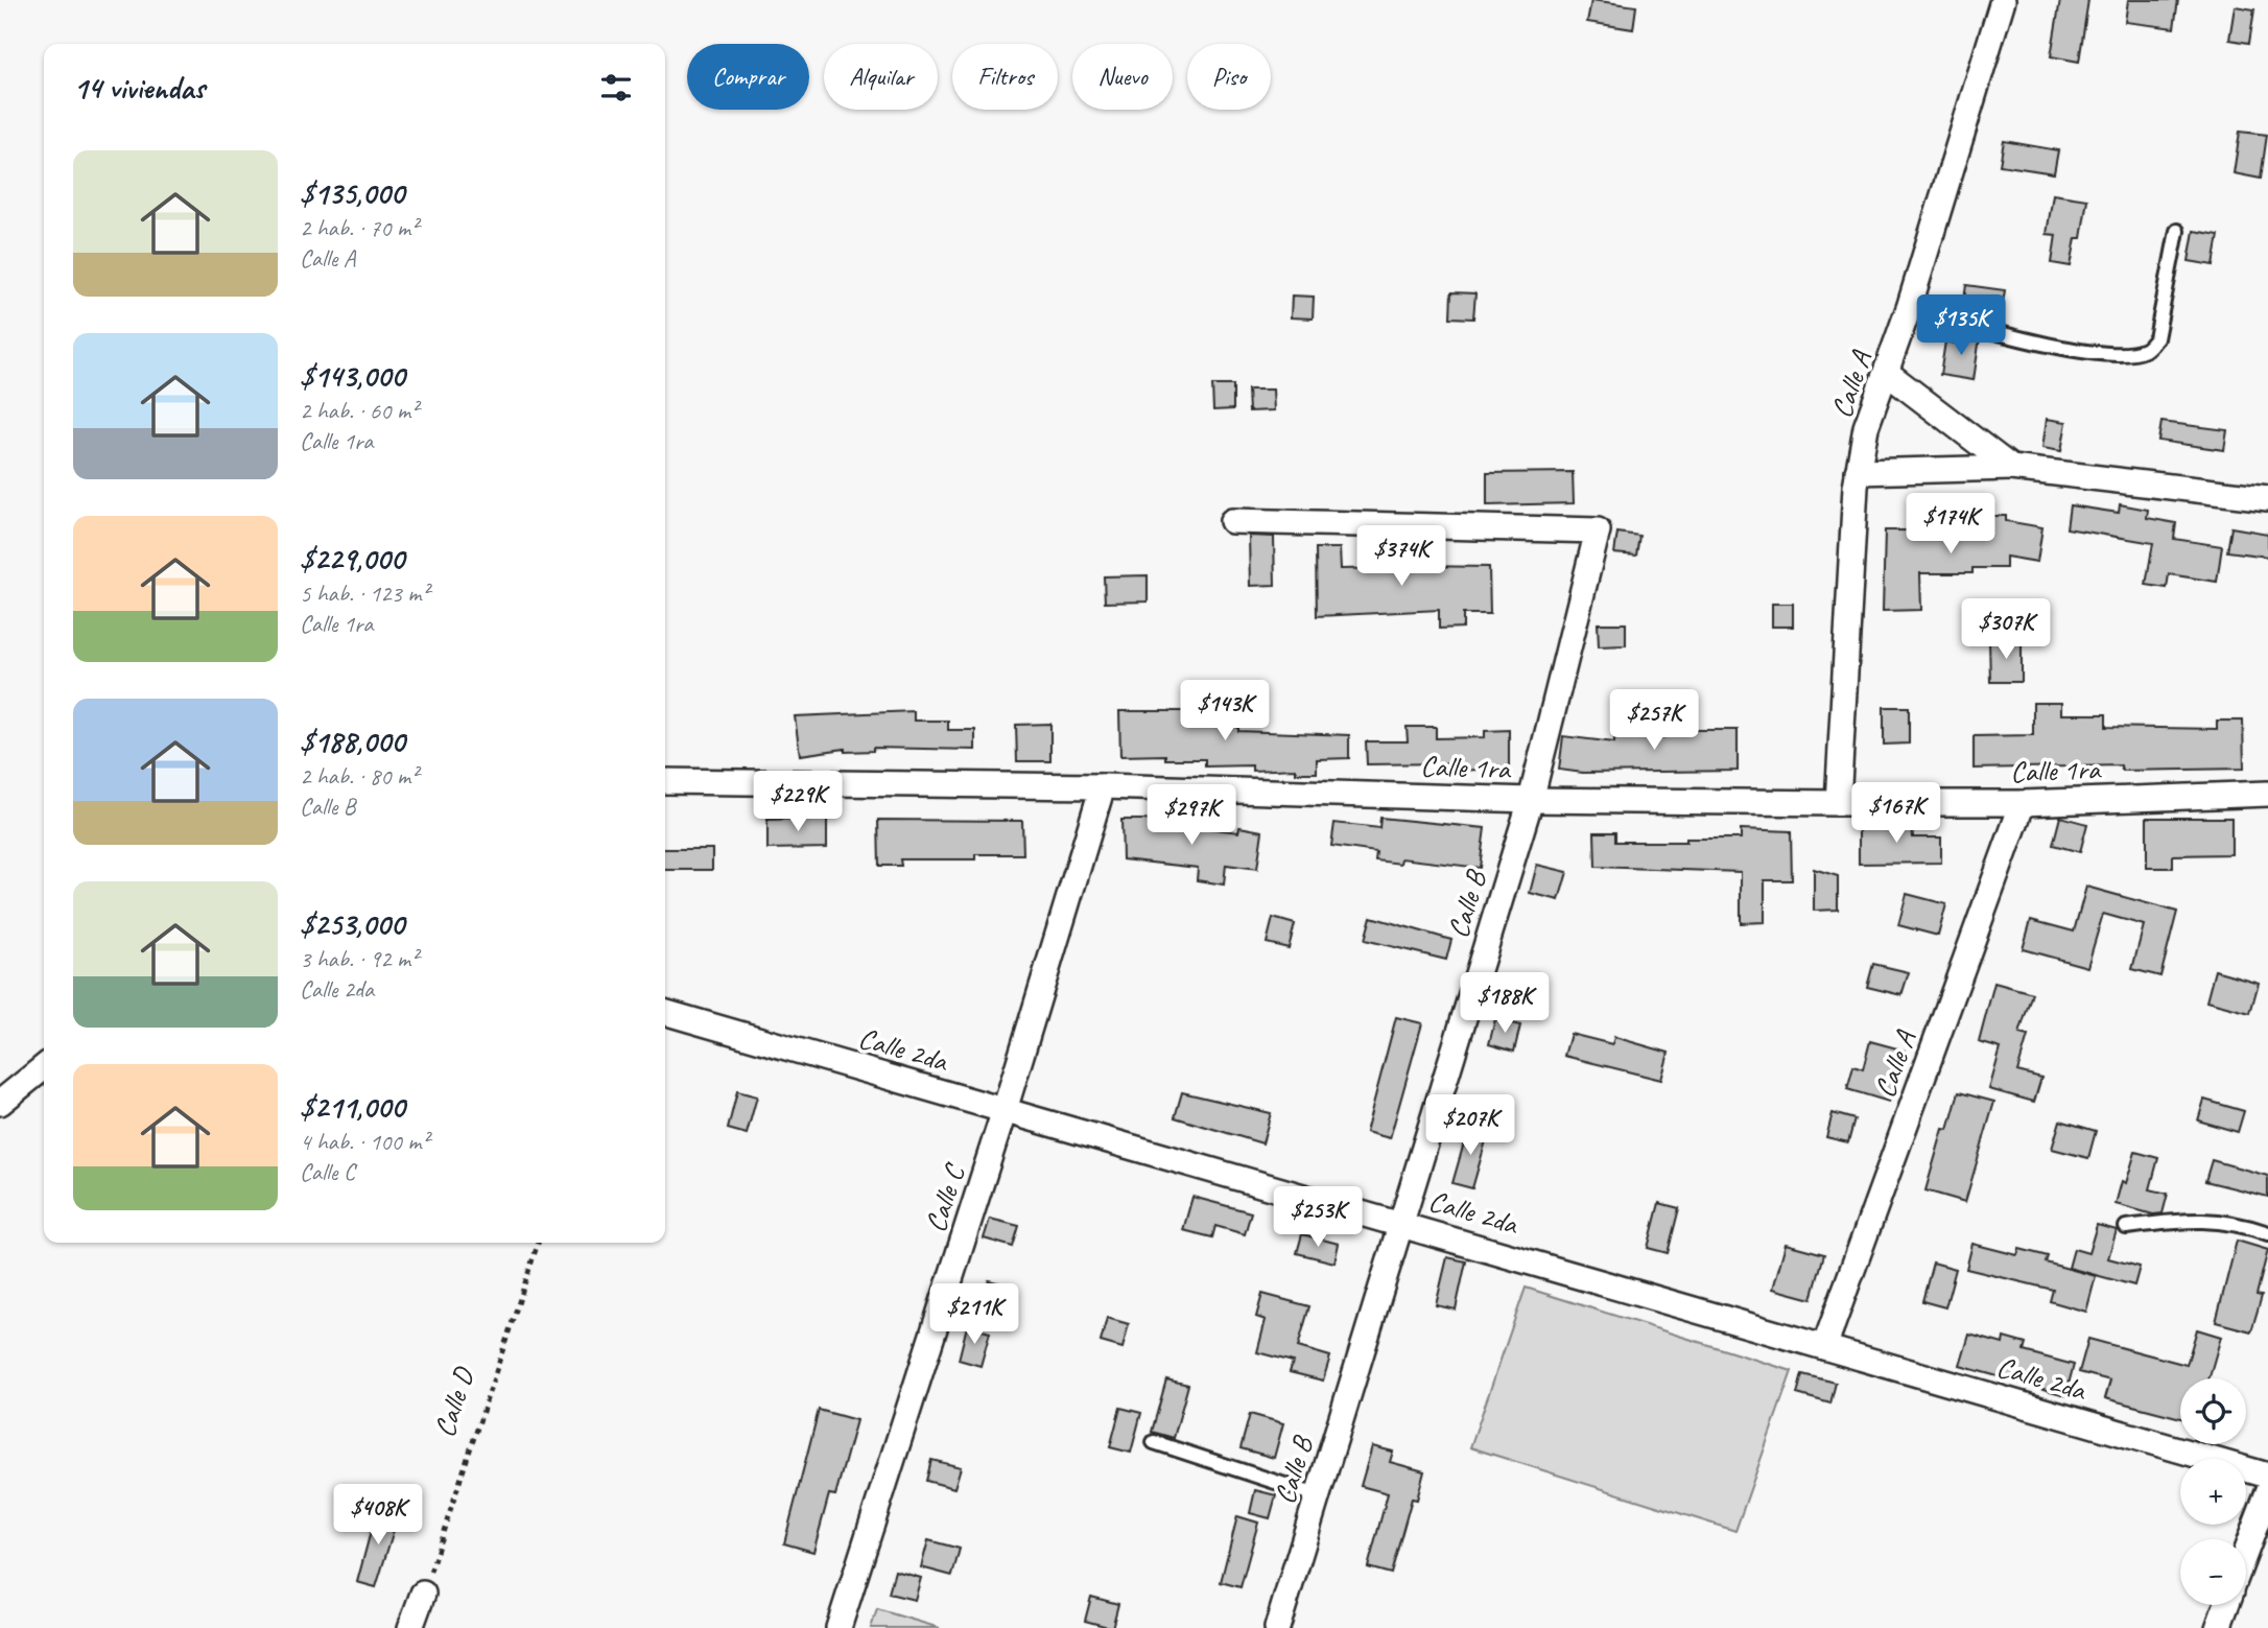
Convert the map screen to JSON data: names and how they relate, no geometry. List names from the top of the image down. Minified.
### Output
{"streets":{"street":["Calle A","Calle 1ra","Calle B","Calle 2da","Calle C"],"path":["Calle D"]},"crossings":[["Calle A","Calle 1ra"],["Calle A","Calle 2da"],["Calle 1ra","Calle B"],["Calle 1ra","Calle C"],["Calle B","Calle 2da"],["Calle 2da","Calle C"]],"page":{"chip":["Comprar","Alquilar","Filtros","Nuevo","Piso"],"heading":"14 viviendas","list":[{"name":"$135,000","note":"2 hab. · 70 m² · Calle A"},{"name":"$143,000","note":"2 hab. · 60 m² · Calle 1ra"},{"name":"$229,000","note":"5 hab. · 123 m² · Calle 1ra"},{"name":"$188,000","note":"2 hab. · 80 m² · Calle B"},{"name":"$253,000","note":"3 hab. · 92 m² · Calle 2da"},{"name":"$211,000","note":"4 hab. · 100 m² · Calle C"}],"price":["$135K","$174K","$374K","$307K","$143K","$257K","$229K","$167K","$297K","$188K","$207K","$253K","$211K","$408K"],"map_buttons":["+","−"]}}
